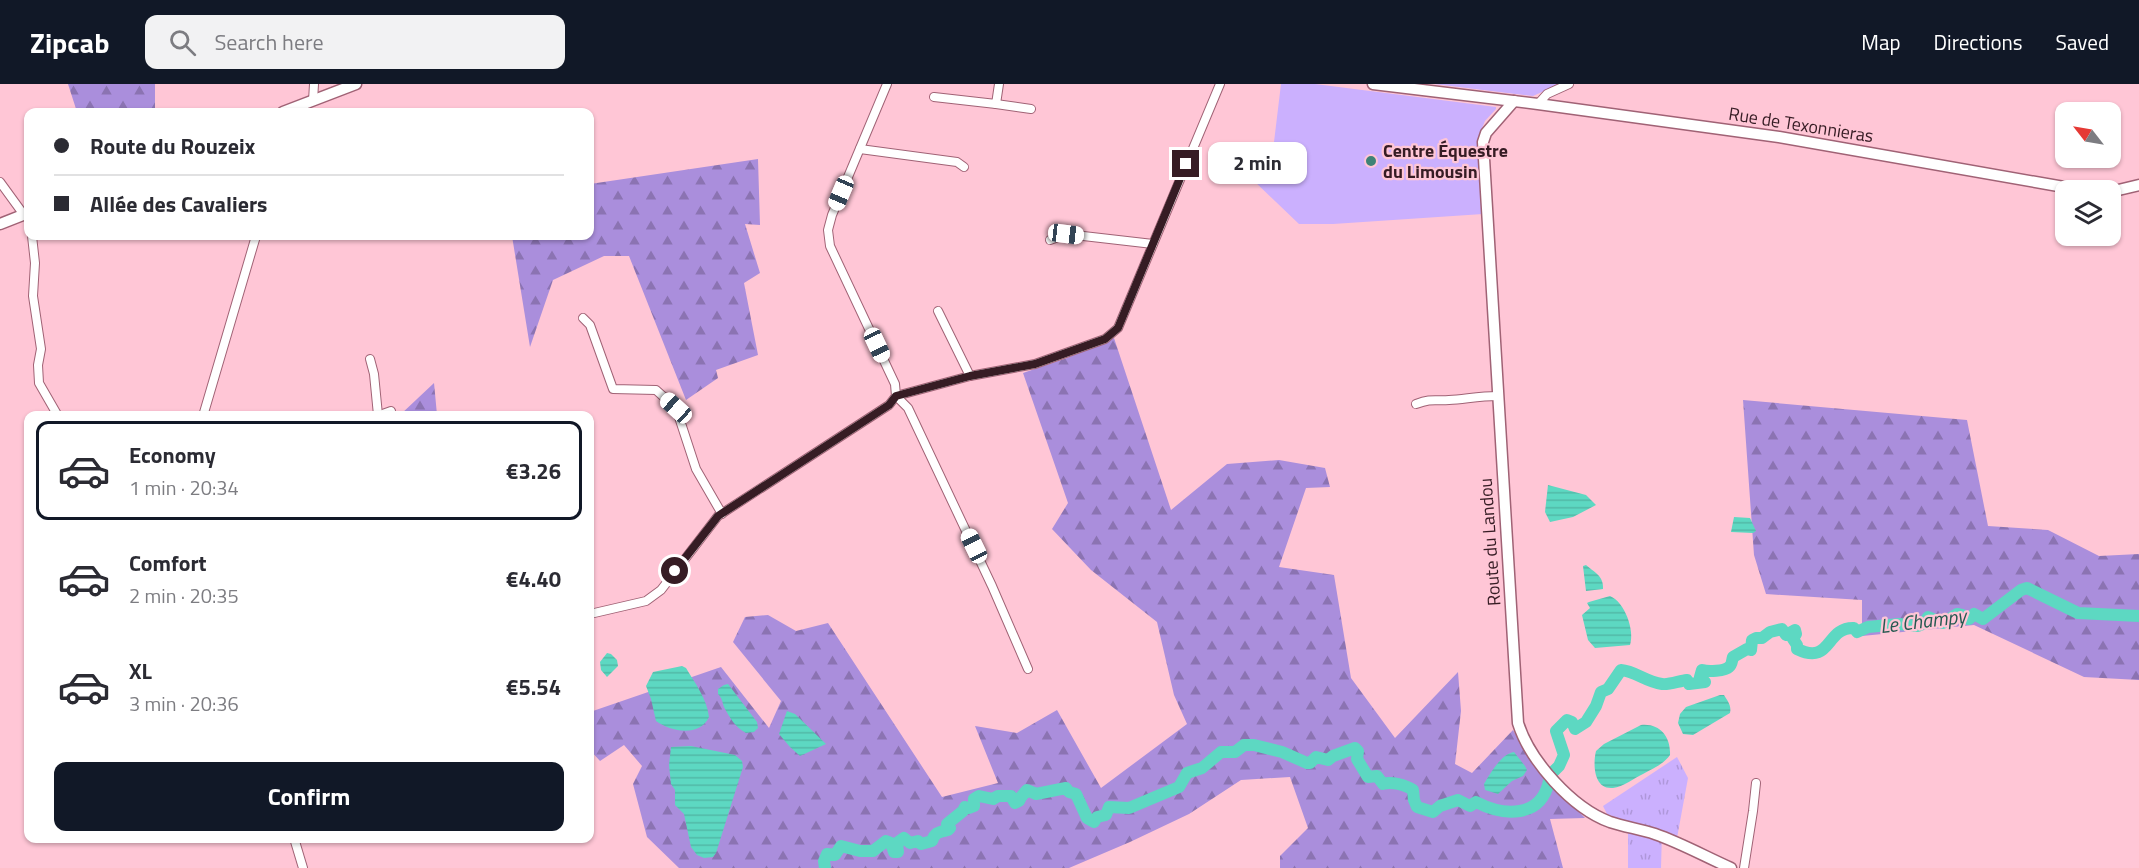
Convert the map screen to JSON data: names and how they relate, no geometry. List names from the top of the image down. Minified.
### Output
{"streets":{"street":["Rue de Texonnieras","Route du Landou"]},"crossings":[["Rue de Texonnieras","Route du Landou"]],"water":["Le Champy"],"places":["Centre Équestre du Limousin"],"north":"top left","page":{"header":"Zipcab","search":"Search here","nav":["Map","Directions","Saved"],"banner":["Route du Rouzeix","Allée des Cavaliers"],"bubble":"2 min","list":[{"name":"Economy","note":"1 min · 20:34","value":"€3.26"},{"name":"Comfort","note":"2 min · 20:35","value":"€4.40"},{"name":"XL","note":"3 min · 20:36","value":"€5.54"}],"buttons":"Confirm"}}
